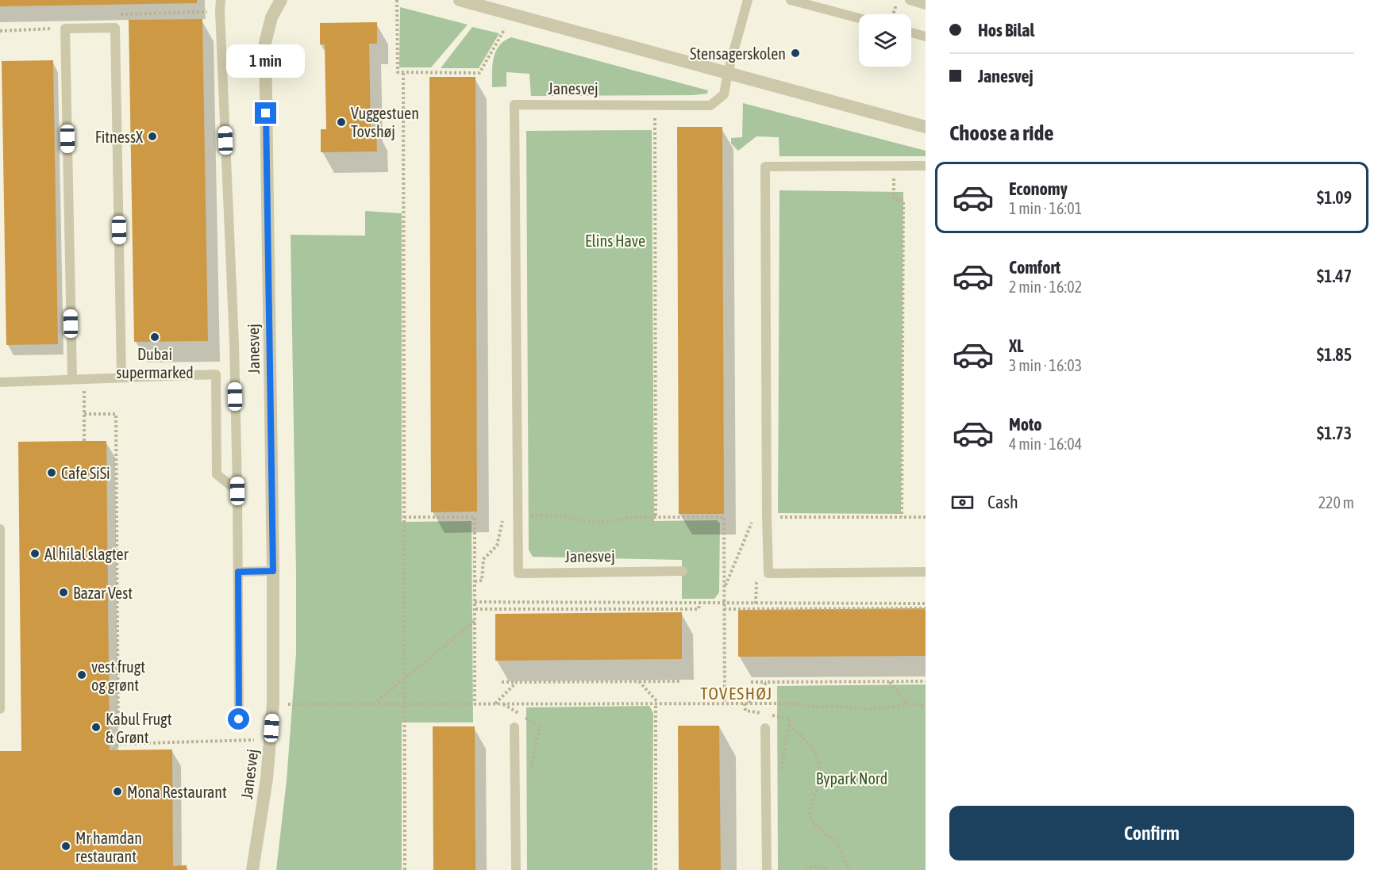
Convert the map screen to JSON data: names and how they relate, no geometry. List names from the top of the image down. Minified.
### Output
{"streets":{"street":["Janesvej"]},"districts":["TOVESHØJ"],"parks":["Elins Have","Bypark Nord"],"places":["Stensagerskolen","Vuggestuen Tovshøj","FitnessX","Dubai supermarked","Cafe SiSi","Al hilal slagter","Bazar Vest","vest frugt og grønt","Kabul Frugt & Grønt","Mona Restaurant","Mr hamdan restaurant"],"page":{"banner":["Hos Bilal","Janesvej"],"bubble":"1 min","heading":"Choose a ride","list":[{"name":"Economy","note":"1 min · 16:01","value":"$1.09"},{"name":"Comfort","note":"2 min · 16:02","value":"$1.47"},{"name":"XL","note":"3 min · 16:03","value":"$1.85"},{"name":"Moto","note":"4 min · 16:04","value":"$1.73"}],"pay":["Cash","220 m"],"buttons":"Confirm"}}
